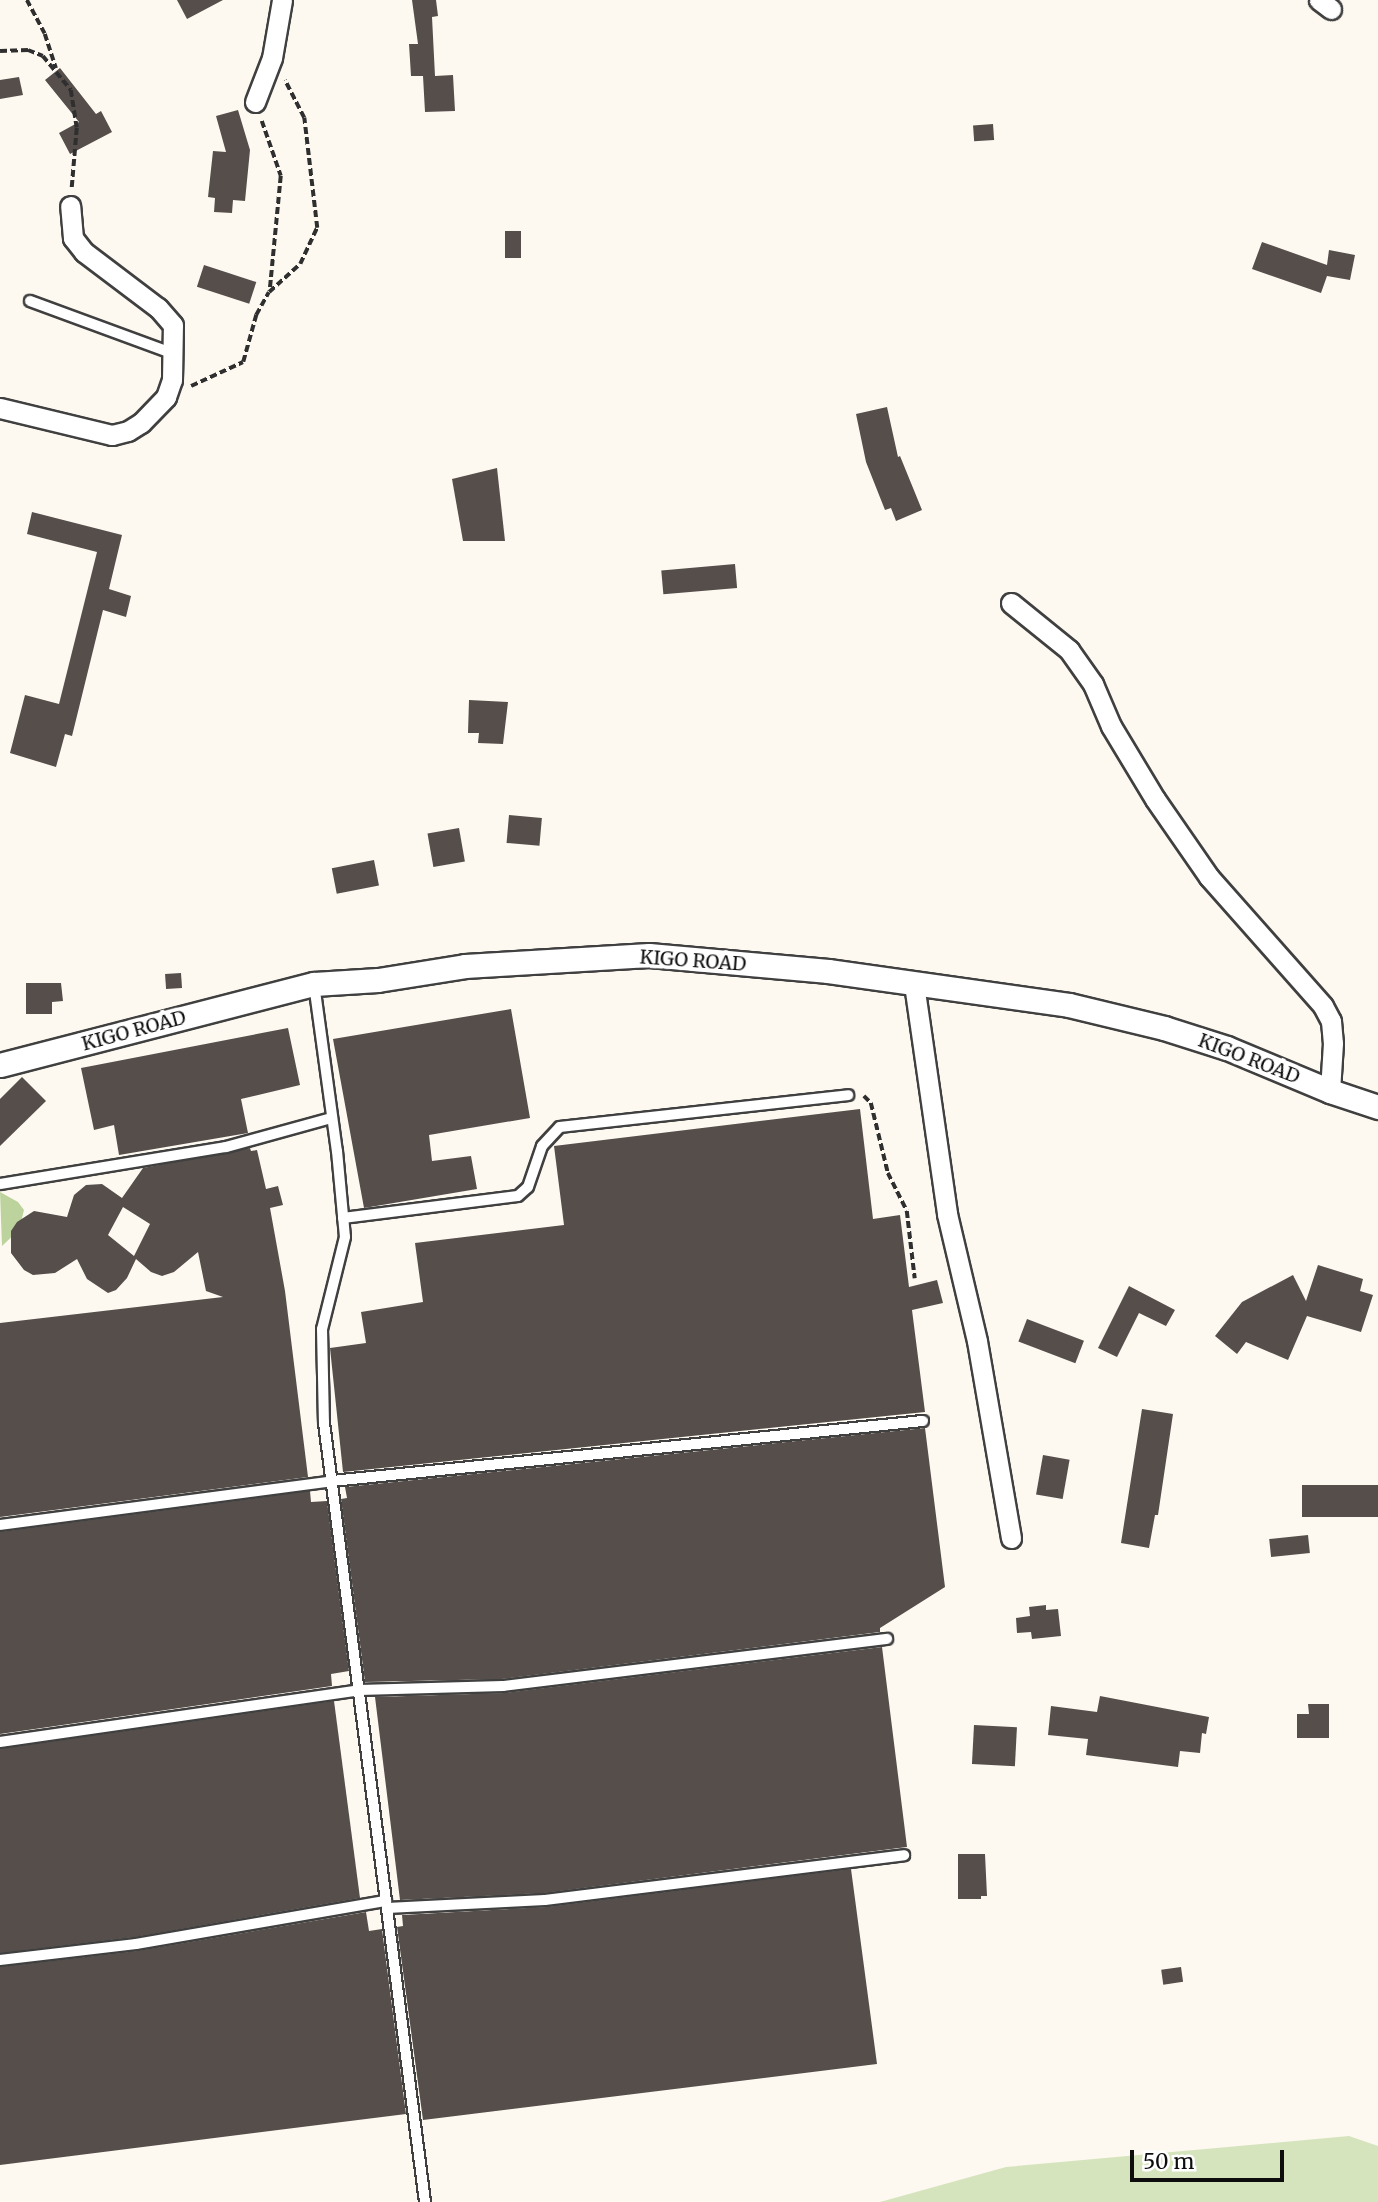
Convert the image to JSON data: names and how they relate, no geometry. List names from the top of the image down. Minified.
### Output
{"streets":{"street":["KIGO ROAD"]},"scale_bar":"50 m"}
